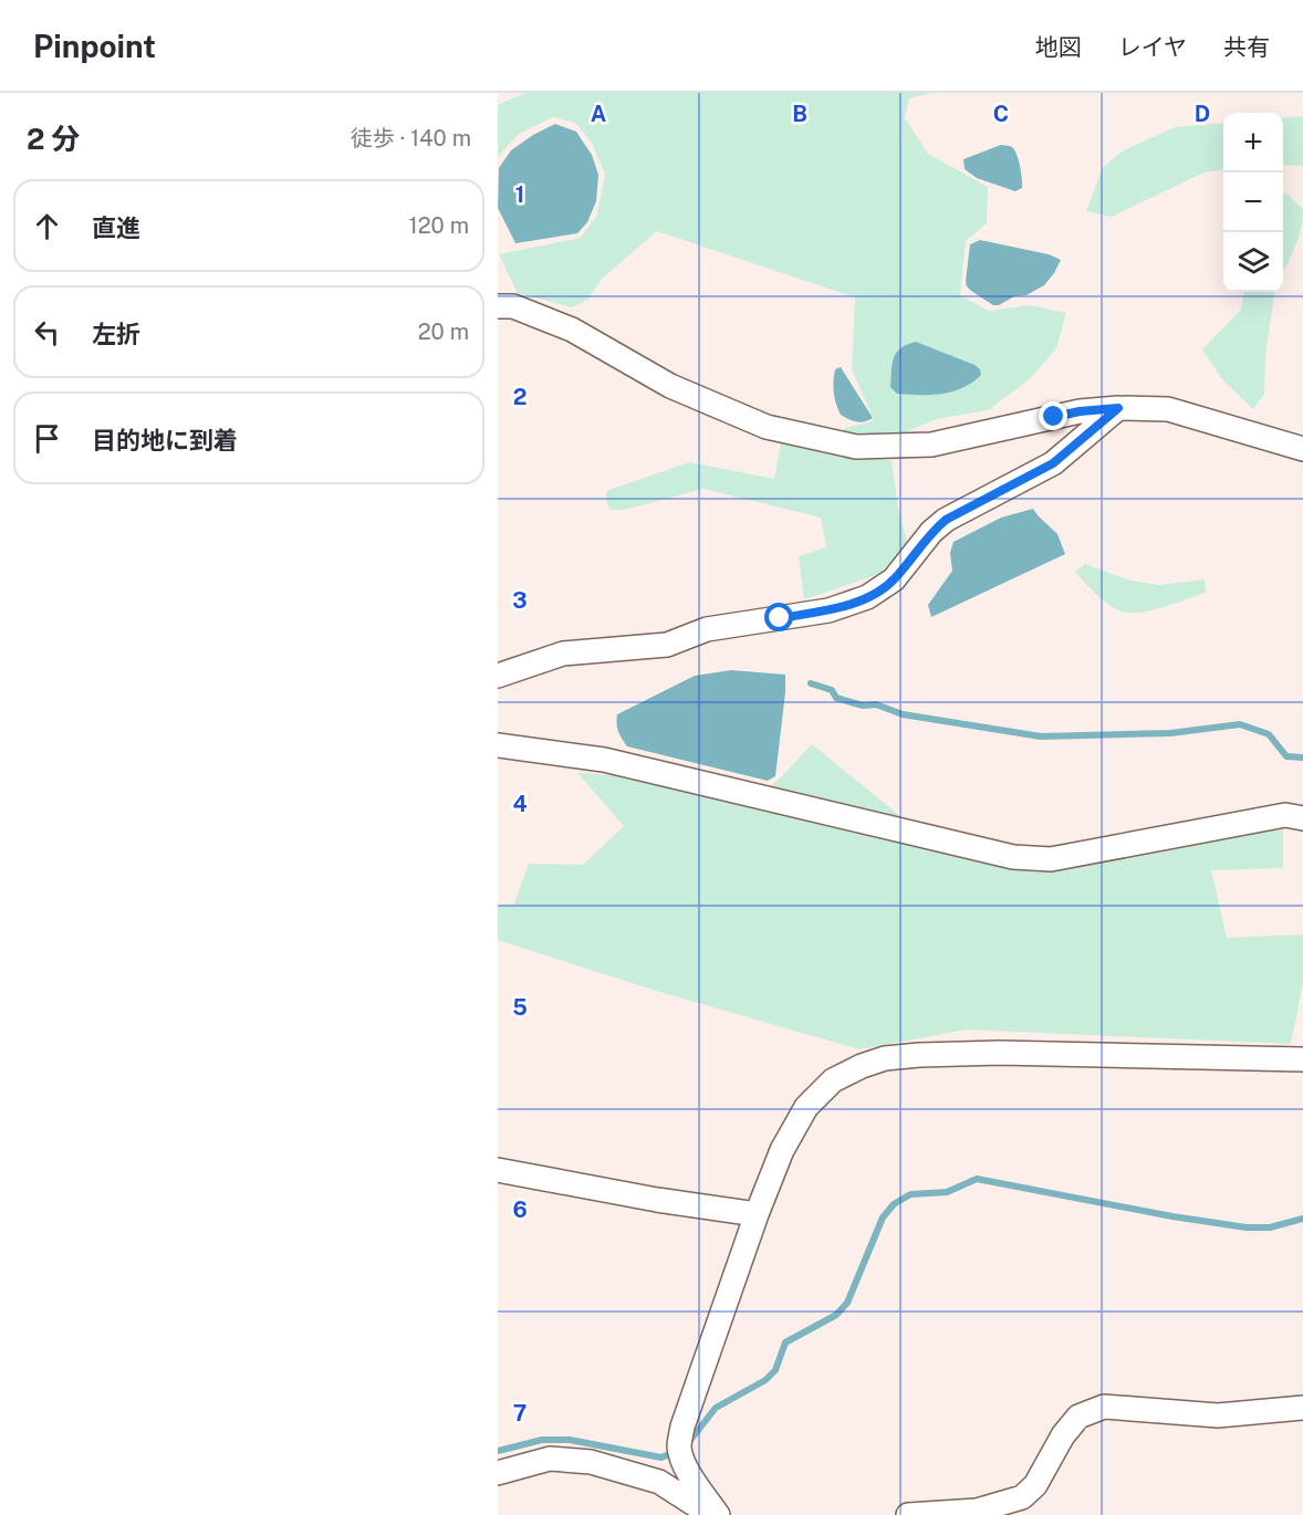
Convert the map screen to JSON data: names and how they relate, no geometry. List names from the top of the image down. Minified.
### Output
{"page":{"header":"Pinpoint","nav":["地図","レイヤ","共有"],"heading":["2 分","徒歩 · 140 m"],"map_buttons":["+","−"],"list":[["直進","120 m"],["左折","20 m"],"目的地に到着"]},"grid":{"columns":["A","B","C","D"],"rows":["1","2","3","4","5","6","7"]}}
